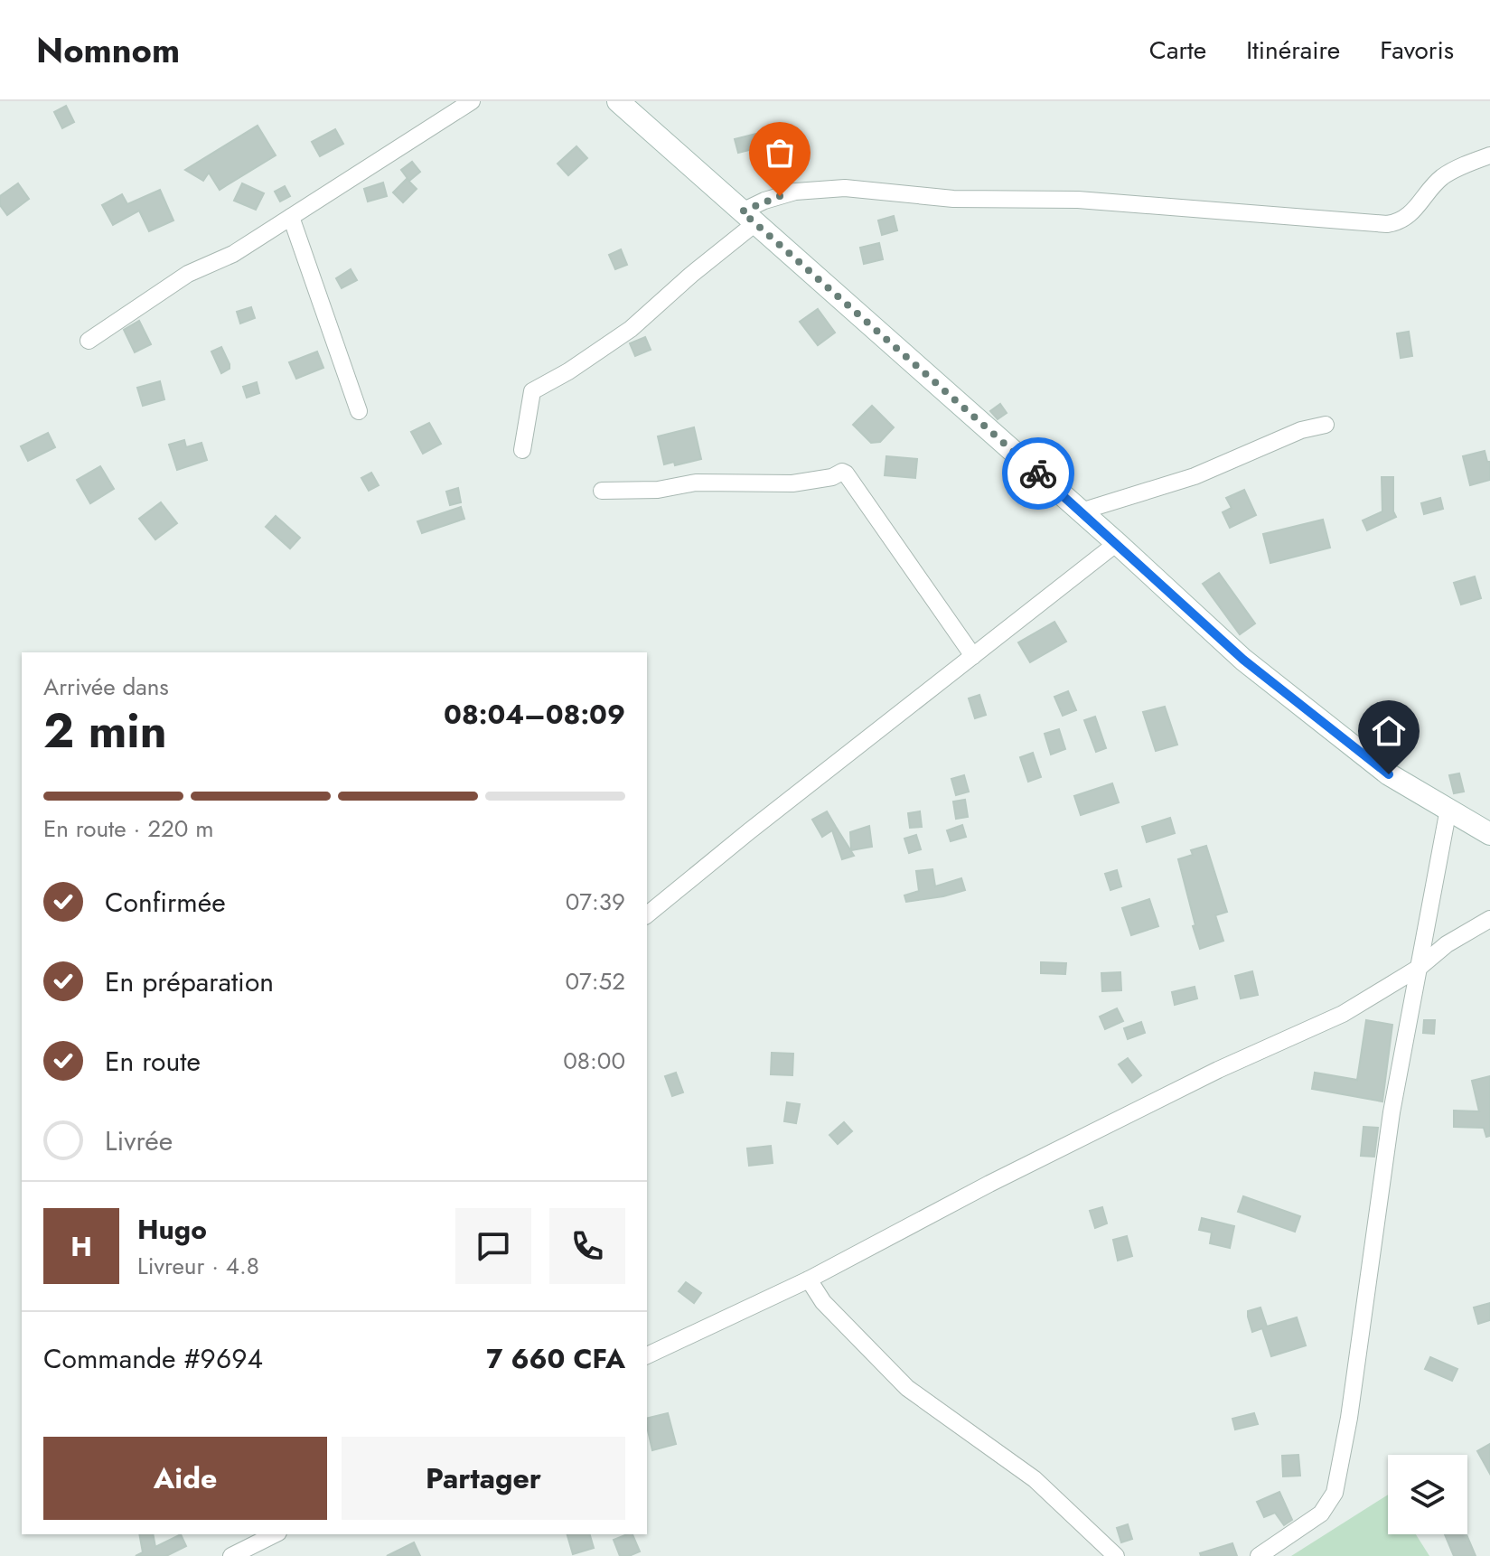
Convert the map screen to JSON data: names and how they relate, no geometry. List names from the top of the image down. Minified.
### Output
{"page":{"header":"Nomnom","nav":["Carte","Itinéraire","Favoris"],"heading":["2 min","Arrivée dans","08:04–08:09"],"panel":["Hugo","Livreur · 4.8","Commande #9694","7 660 CFA"],"bar":"En route · 220 m","list":[["Confirmée","07:39"],["En préparation","07:52"],["En route","08:00"],"Livrée"],"round":"H","buttons":["Aide","Partager"]}}
